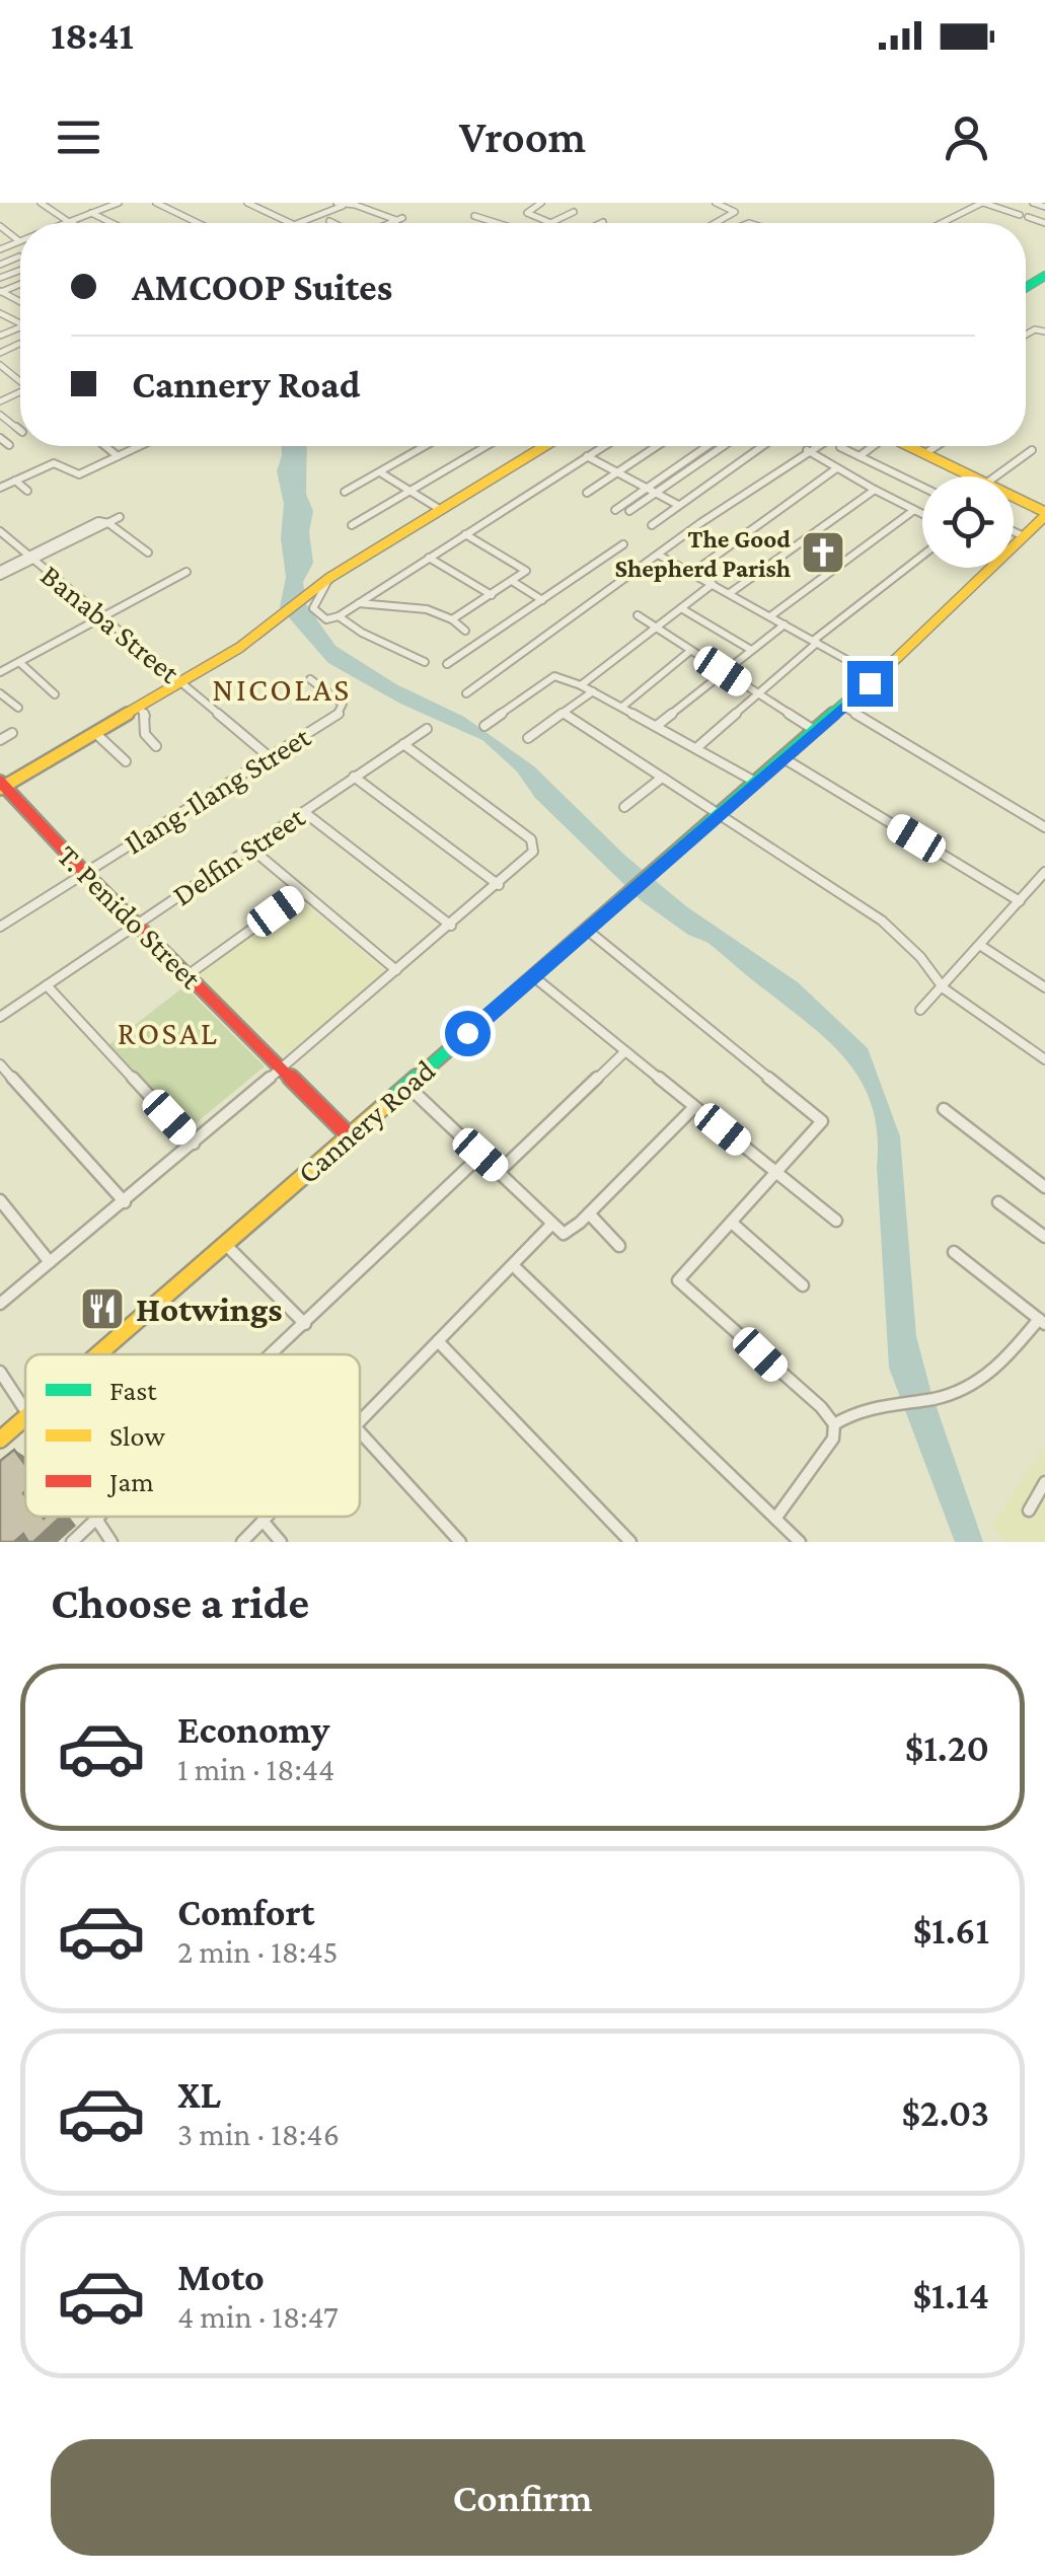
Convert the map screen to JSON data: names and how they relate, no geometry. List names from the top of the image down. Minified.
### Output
{"streets":{"street":["Banaba Street","Ilang-Ilang Street","Delfin Street","T. Penido Street","Cannery Road"]},"crossings":[["Banaba Street","Ilang-Ilang Street"],["Ilang-Ilang Street","T. Penido Street"],["Delfin Street","T. Penido Street"],["T. Penido Street","Cannery Road"]],"districts":["NICOLAS","ROSAL"],"places":{"church":["The Good Shepherd Parish"],"restaurant":["Hotwings"]},"legend":["Fast","Slow","Jam"],"page":{"status":"18:41","header":"Vroom","banner":["AMCOOP Suites","Cannery Road"],"heading":"Choose a ride","list":[{"name":"Economy","note":"1 min · 18:44","value":"$1.20"},{"name":"Comfort","note":"2 min · 18:45","value":"$1.61"},{"name":"XL","note":"3 min · 18:46","value":"$2.03"},{"name":"Moto","note":"4 min · 18:47","value":"$1.14"}],"buttons":"Confirm"}}
